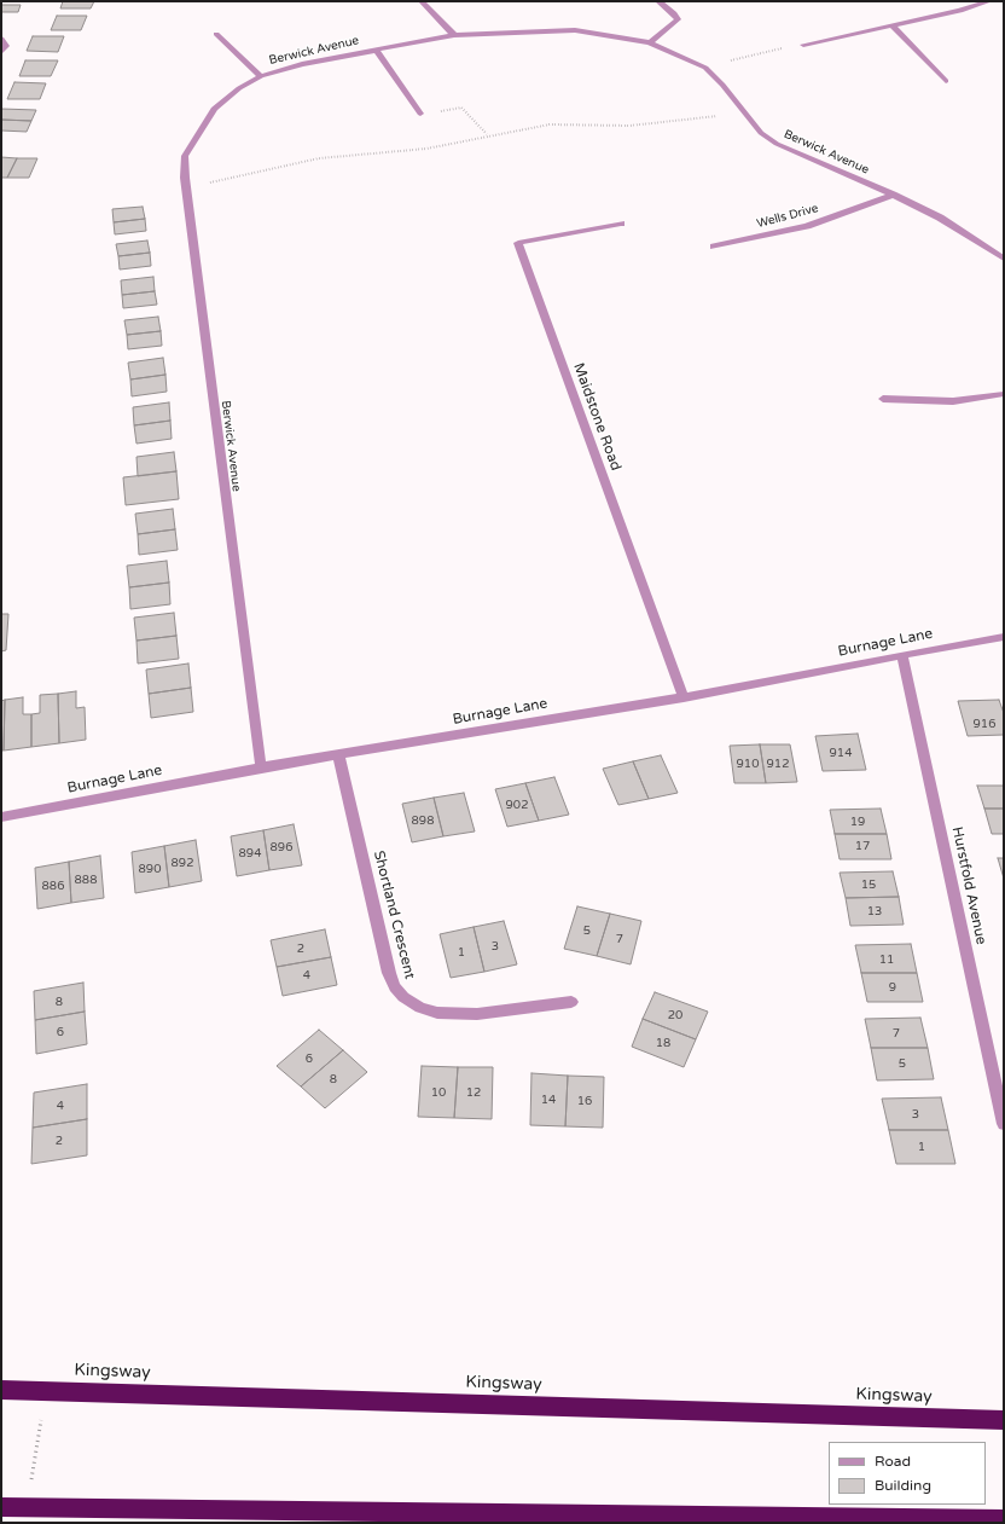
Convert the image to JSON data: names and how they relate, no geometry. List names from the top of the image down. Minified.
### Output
{"streets":{"highway":["Kingsway"],"street":["Berwick Avenue","Wells Drive","Maidstone Road","Burnage Lane","Hurstfold Avenue","Shortland Crescent"]},"crossings":[["Berwick Avenue","Wells Drive"],["Berwick Avenue","Burnage Lane"],["Maidstone Road","Burnage Lane"],["Burnage Lane","Hurstfold Avenue"],["Burnage Lane","Shortland Crescent"]],"house_numbers":["916","914","910","912","902","898","19","17","896","894","892","890","888","15","886","13","5","7","3","2","1","11","4","9","8","20","6","7","18","6","5","8","10","12","14","16","4","3","2","1"],"legend":["Road","Building"]}
